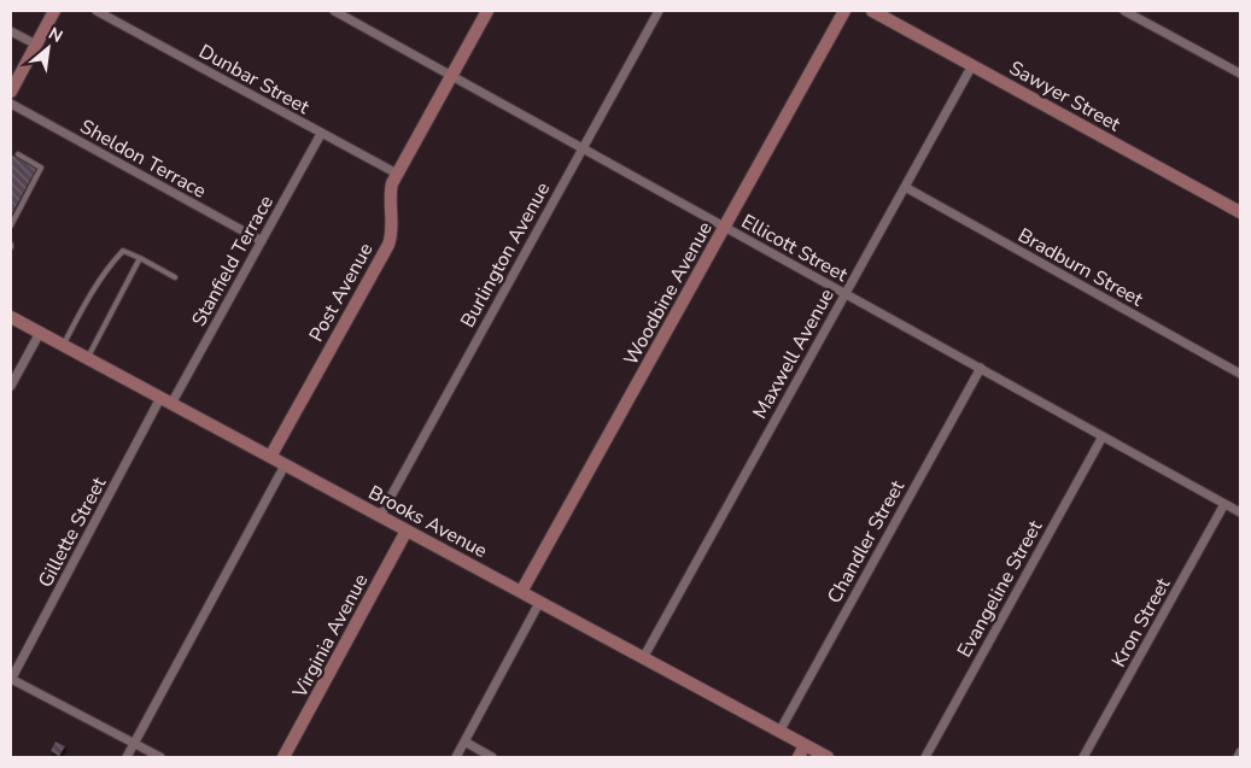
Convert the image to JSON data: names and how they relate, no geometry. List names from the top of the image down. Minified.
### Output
{"streets":{"street":["Dunbar Street","Sawyer Street","Sheldon Terrace","Ellicott Street","Burlington Avenue","Stanfield Terrace","Bradburn Street","Post Avenue","Woodbine Avenue","Maxwell Avenue","Brooks Avenue","Gillette Street","Chandler Street","Evangeline Street","Kron Street","Virginia Avenue"]},"crossings":[["Dunbar Street","Stanfield Terrace"],["Dunbar Street","Post Avenue"],["Sawyer Street","Maxwell Avenue"],["Sheldon Terrace","Stanfield Terrace"],["Ellicott Street","Burlington Avenue"],["Ellicott Street","Post Avenue"],["Ellicott Street","Woodbine Avenue"],["Ellicott Street","Maxwell Avenue"],["Ellicott Street","Chandler Street"],["Ellicott Street","Evangeline Street"],["Ellicott Street","Kron Street"],["Burlington Avenue","Brooks Avenue"],["Stanfield Terrace","Brooks Avenue"],["Stanfield Terrace","Gillette Street"],["Bradburn Street","Maxwell Avenue"],["Post Avenue","Brooks Avenue"],["Woodbine Avenue","Brooks Avenue"],["Maxwell Avenue","Brooks Avenue"],["Brooks Avenue","Gillette Street"],["Brooks Avenue","Chandler Street"],["Brooks Avenue","Virginia Avenue"]],"north":"top right"}
